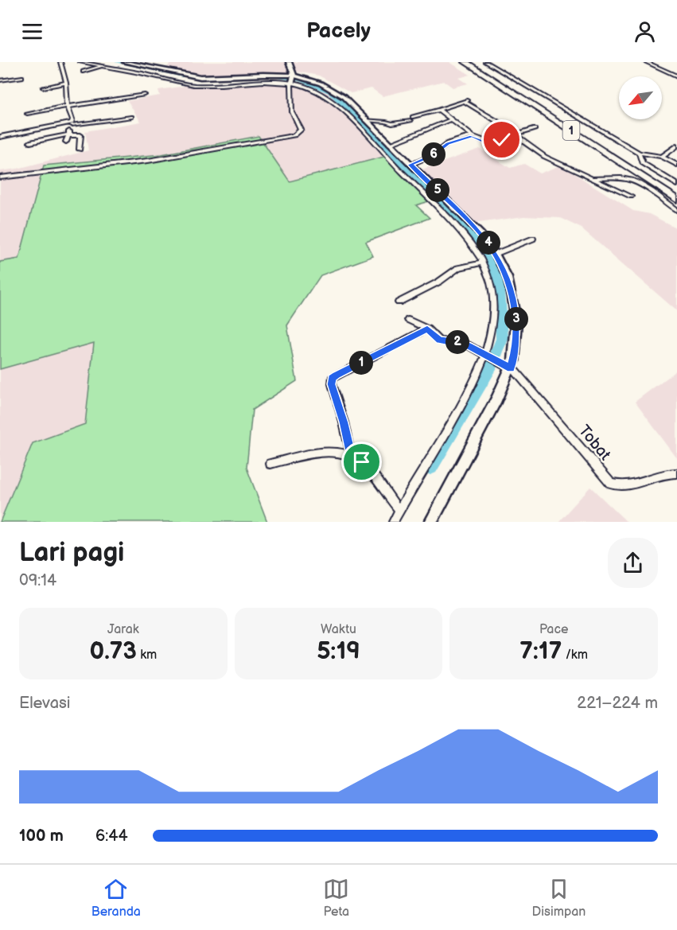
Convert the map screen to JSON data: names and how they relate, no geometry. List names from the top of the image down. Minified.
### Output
{"streets":{"highway":["1"],"street":["Tobat"]},"north":"bottom left","page":{"header":"Pacely","pins":["6","5","4","3","2","1"],"heading":["Lari pagi","09:14"],"stats":[["Jarak","0.73 km"],["Waktu","5:19"],["Pace","7:17 /km"]],"chart":["Elevasi","221–224 m"],"list":[{"name":"100 m","note":"6:44"}],"tabs":["Beranda","Peta","Disimpan"]}}
